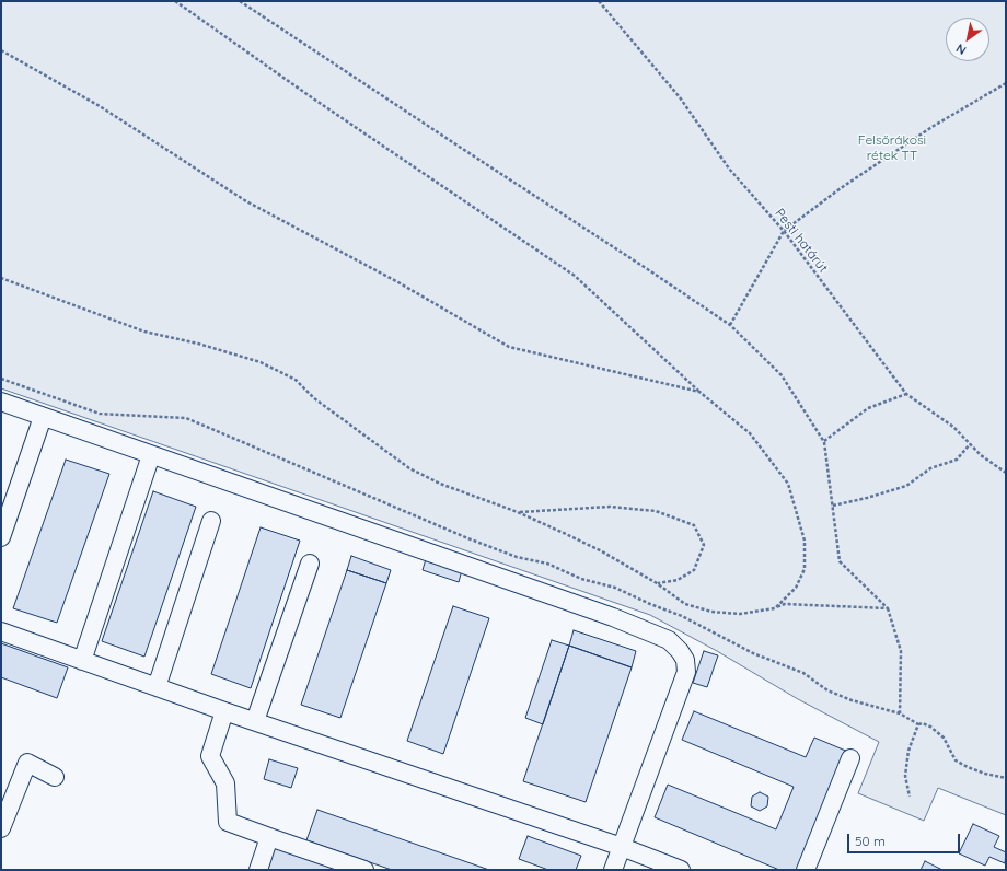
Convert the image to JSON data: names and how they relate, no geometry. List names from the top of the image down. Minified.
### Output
{"streets":{"path":["Pesti határút"]},"parks":["Felsőrákosi rétek TT"],"scale_bar":"50 m","north":"bottom left"}
